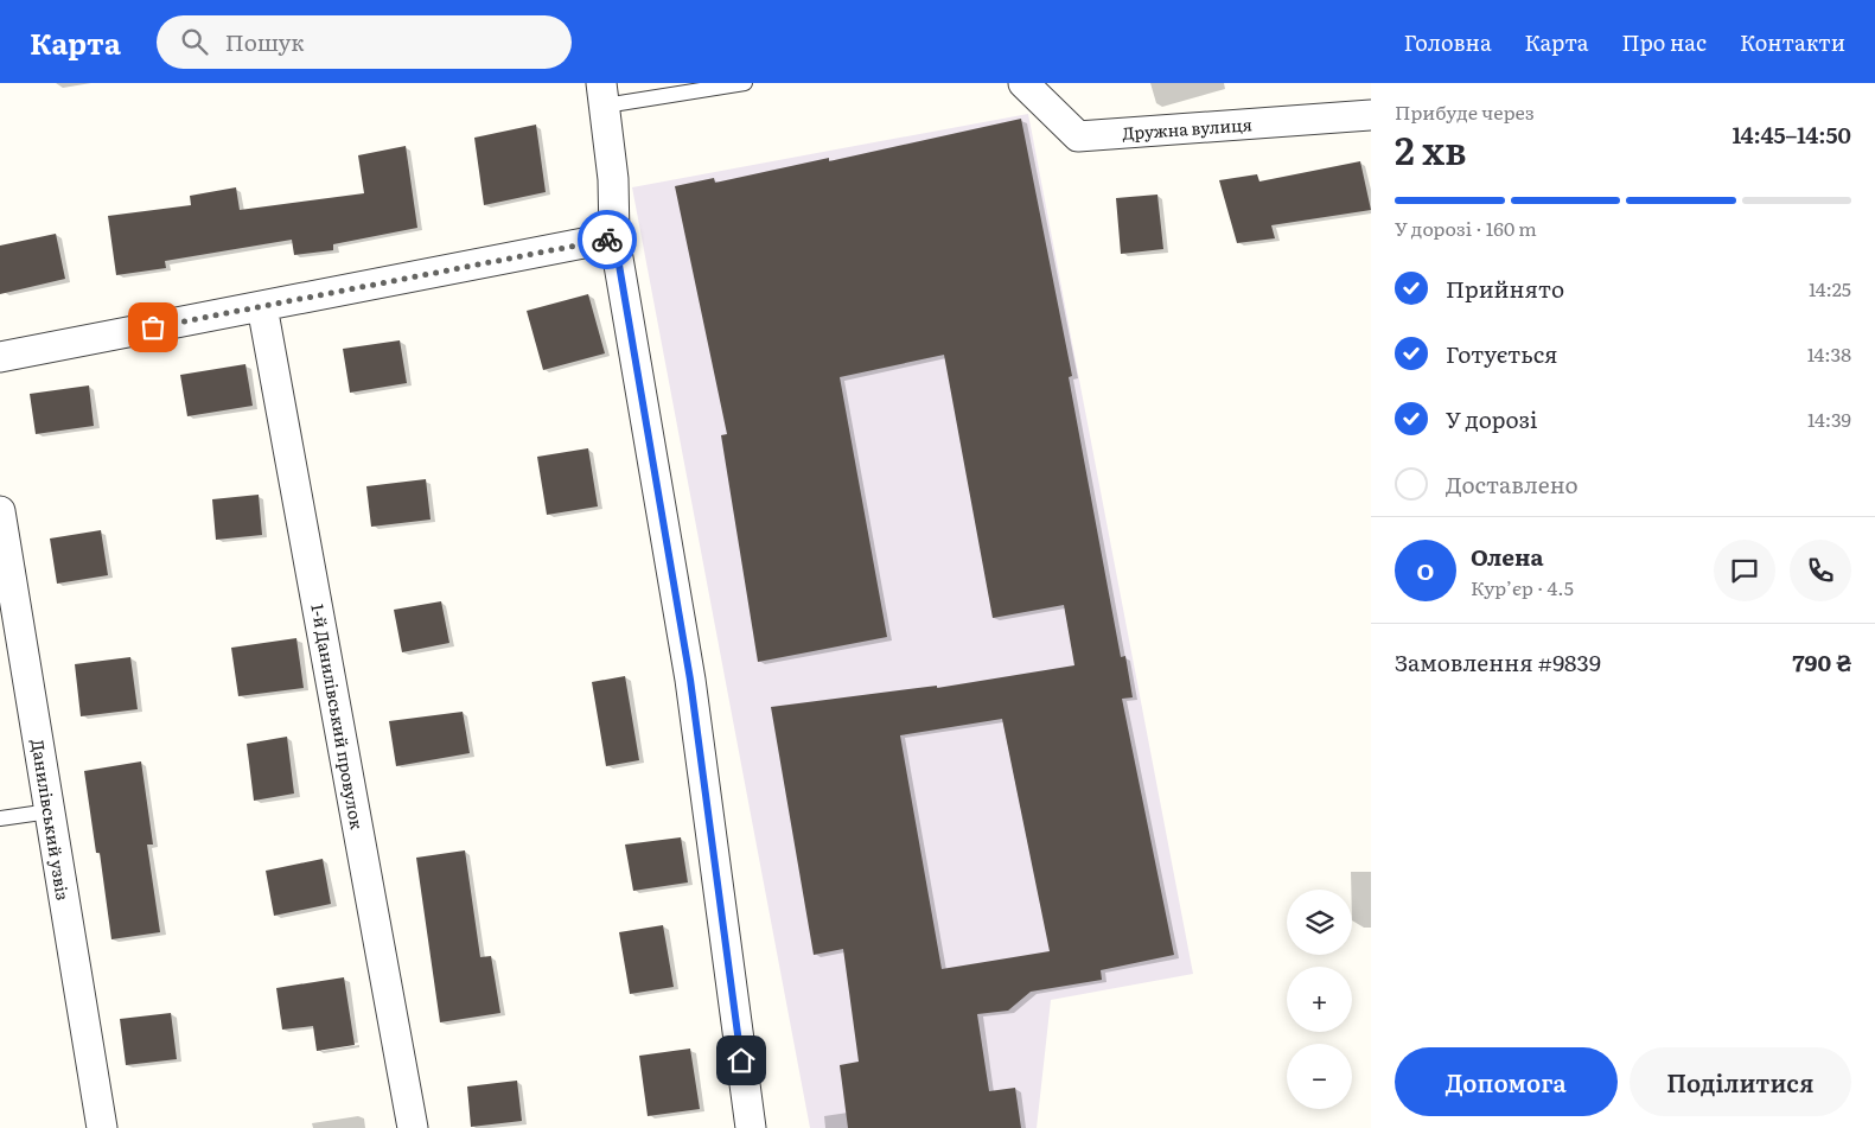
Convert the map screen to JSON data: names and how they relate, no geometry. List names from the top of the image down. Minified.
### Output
{"streets":{"street":["Дружна вулиця","1-й Данилівський провулок","Данилівський узвіз"]},"page":{"header":"Карта","search":"Пошук","nav":["Головна","Карта","Про нас","Контакти"],"heading":["2 хв","Прибуде через","14:45–14:50"],"panel":["Олена","Кур’єр · 4.5","Замовлення #9839","790 ₴"],"bar":"У дорозі · 160 m","list":[["Прийнято","14:25"],["Готується","14:38"],["У дорозі","14:39"],"Доставлено"],"round":"О","map_buttons":["+","−"],"buttons":["Допомога","Поділитися"]}}
